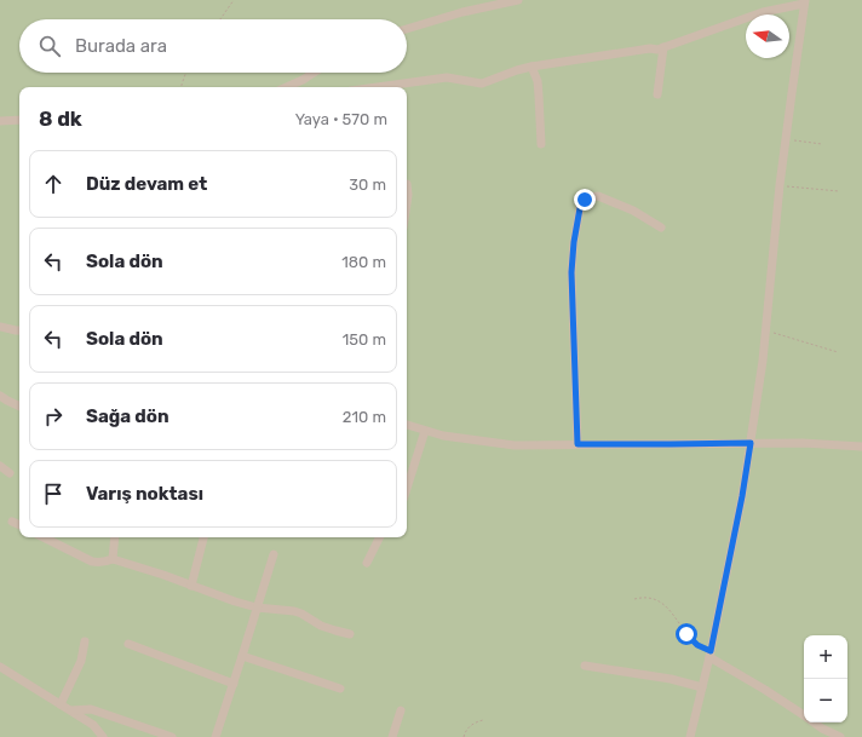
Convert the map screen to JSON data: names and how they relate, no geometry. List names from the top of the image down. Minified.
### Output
{"north":"left","page":{"search":"Burada ara","heading":["8 dk","Yaya · 570 m"],"list":[["Düz devam et","30 m"],["Sola dön","180 m"],["Sola dön","150 m"],["Sağa dön","210 m"],"Varış noktası"],"map_buttons":["+","−"]}}
